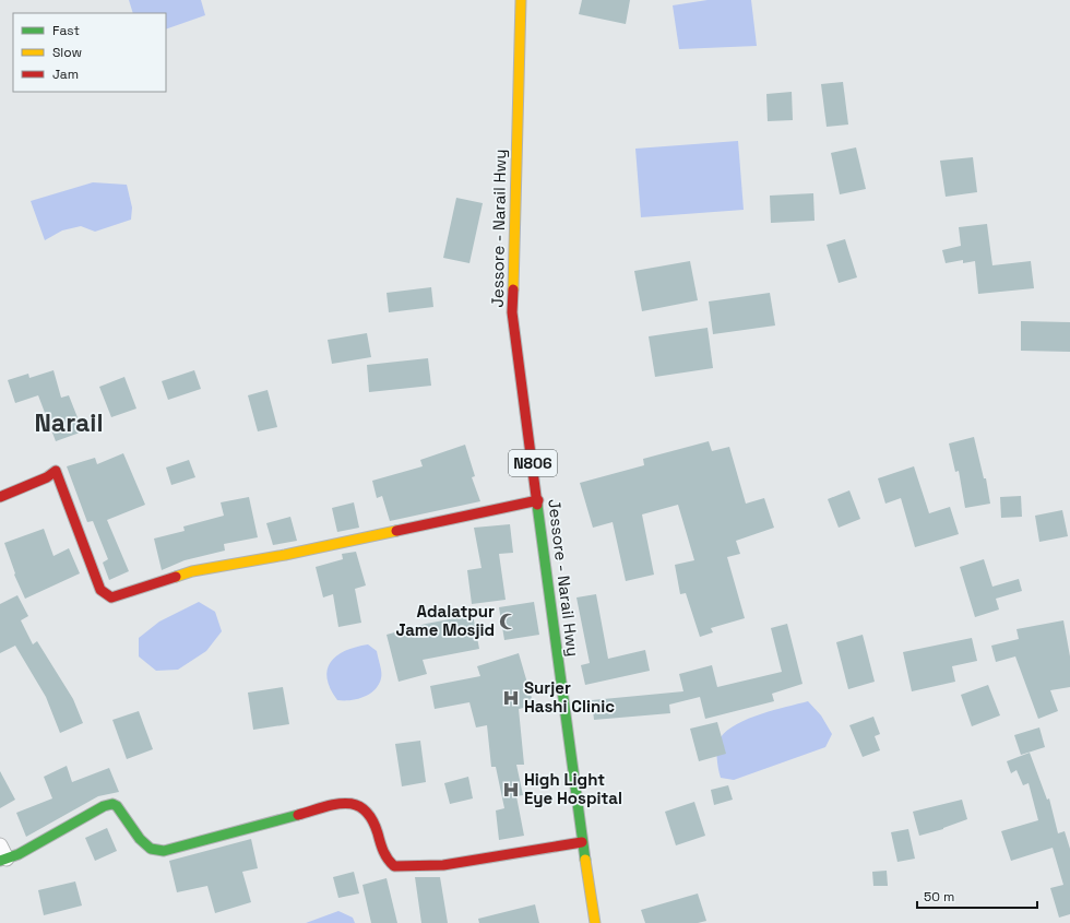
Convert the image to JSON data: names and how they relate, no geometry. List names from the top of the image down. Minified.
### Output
{"streets":{"main road":["Jessore - Narail Hwy","N806"]},"districts":["Narail"],"places":{"mosque":["Adalatpur Jame Mosjid"],"hospital":["Surjer Hashi Clinic","High Light Eye Hospital"]},"legend":["Fast","Slow","Jam"],"scale_bar":"50 m"}
